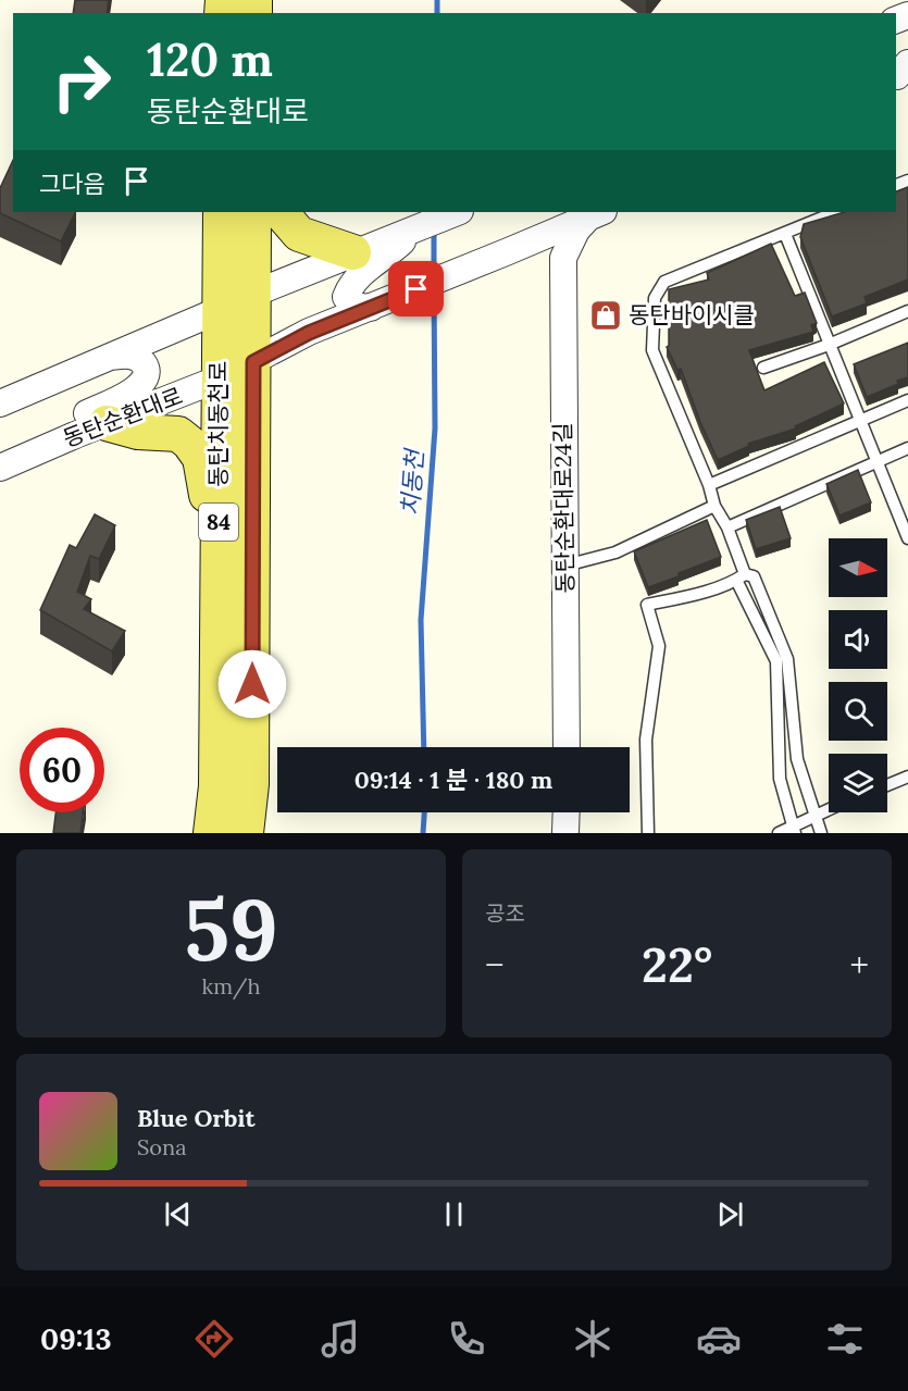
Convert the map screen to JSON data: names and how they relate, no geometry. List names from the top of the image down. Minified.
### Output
{"streets":{"main road":["동탄치동천로","84"],"street":["동탄순환대로","동탄순환대로24길"]},"crossings":[["동탄순환대로","동탄치동천로"]],"water":["치동천"],"places":{"shop":["동탄바이시클"]},"north":"right","page":{"turn":["120 m","동탄순환대로"],"then":"그다음","limit":"60","trip":"09:14 · 1 분 · 180 m","tile":[["59","km/h"],"공조"],"heat":["−","22°","+"],"song":["Blue Orbit","Sona"],"tabs":"09:13"}}
